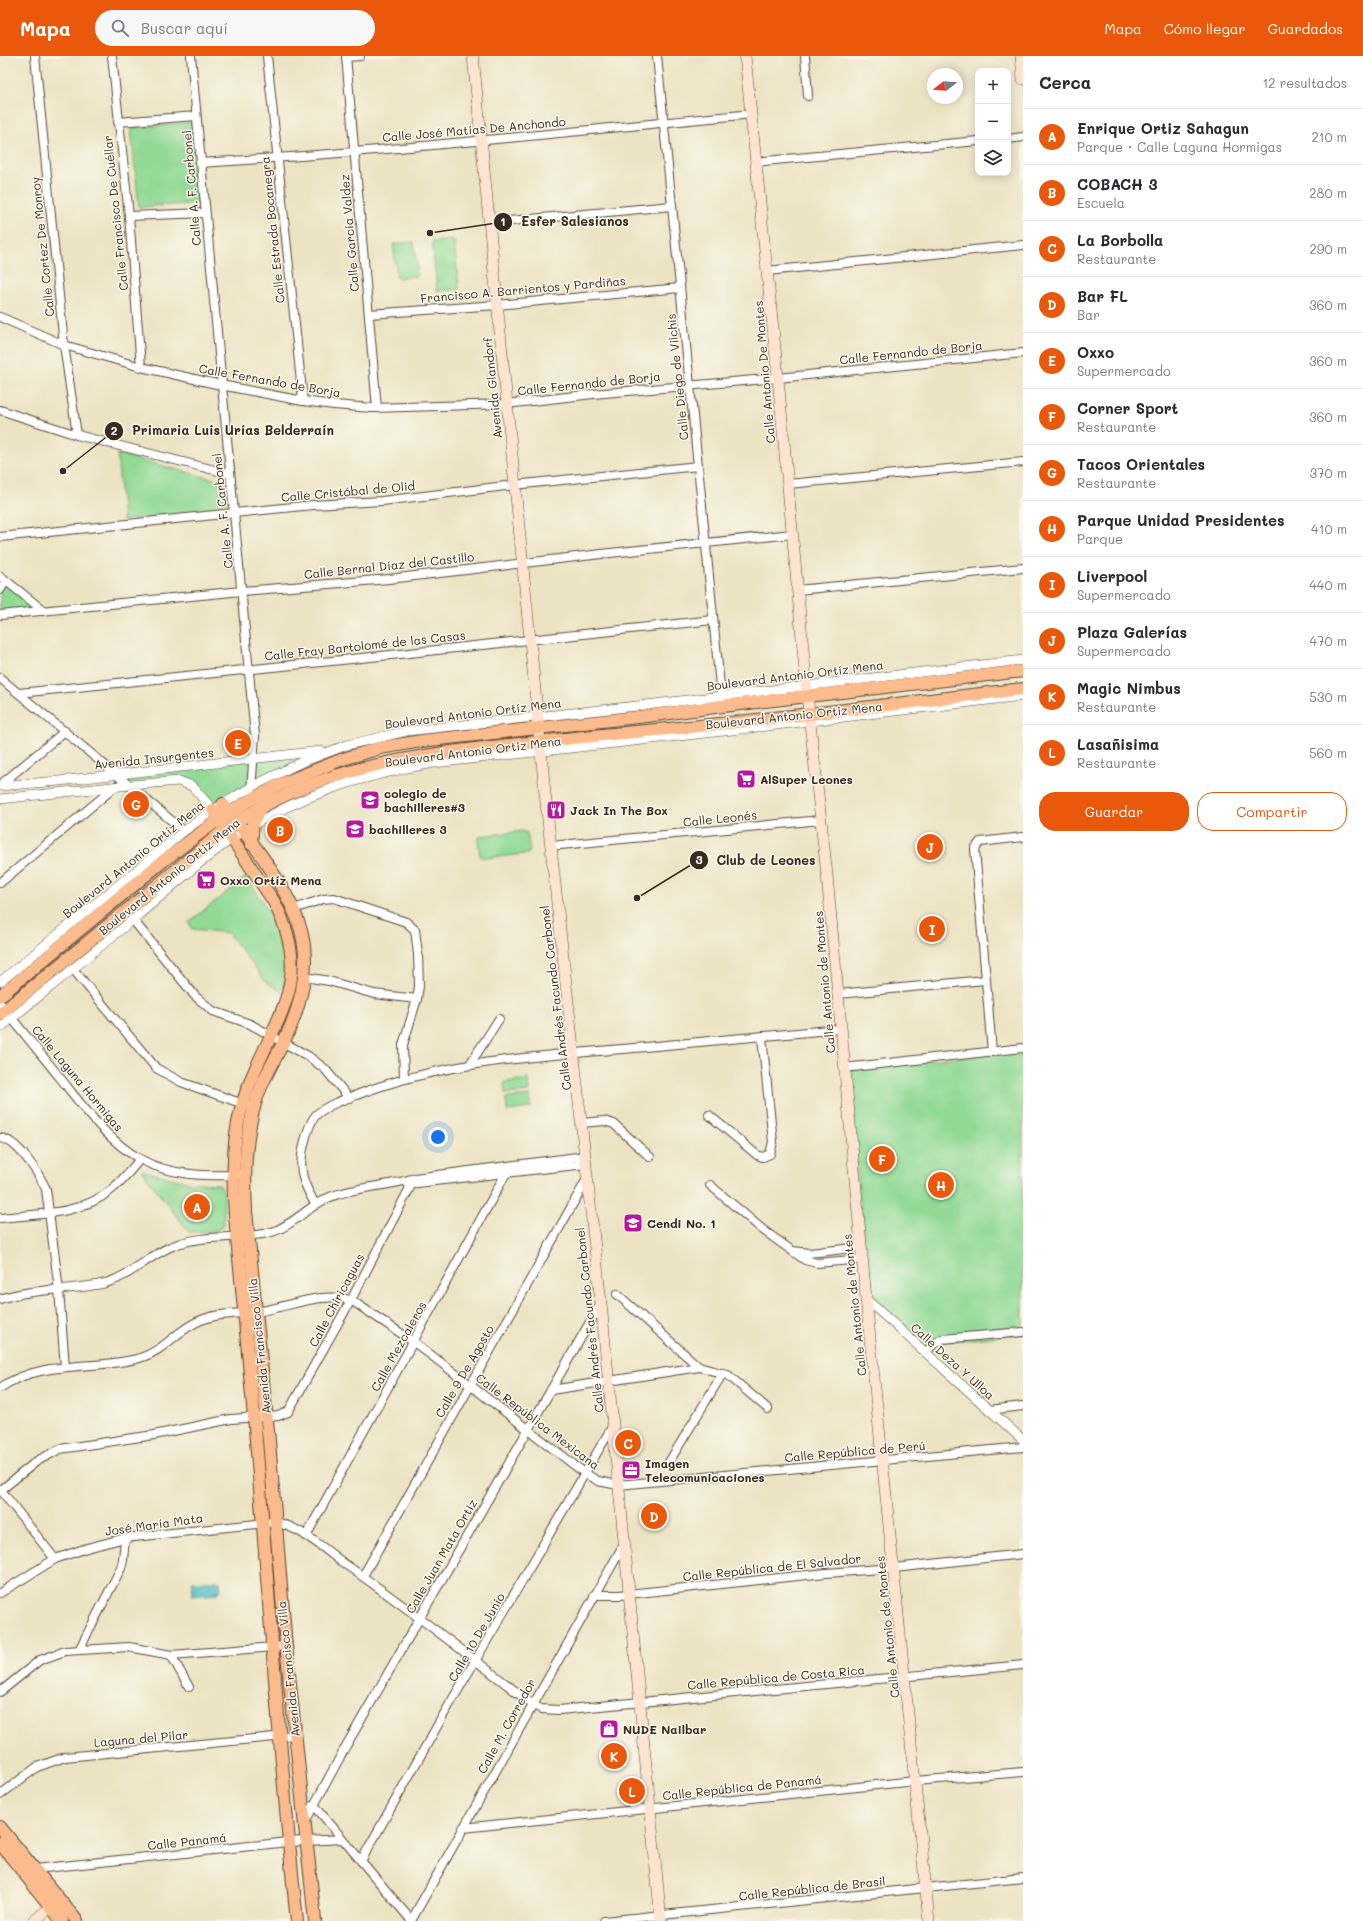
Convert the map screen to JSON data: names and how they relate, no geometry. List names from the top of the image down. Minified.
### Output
{"streets":{"main road":["Calle Antonio De Montes","Avenida Glandorf","Boulevard Antonio Ortiz Mena","Calle Antonio de Montes","Calle Andrés Facundo Carbonel","Avenida Francisco Villa"],"street":["Calle José Matías De Anchondo","Calle A. F. Carbonel","Calle Francisco De Cuéllar","Calle Estrada Bocanegra","Calle García Valdez","Calle Cortez De Monroy","Francisco A. Barrientos y Pardiñas","Calle Fernando de Borja","Calle Diego de Vilchis","Calle Cristóbal de Olid","Calle Bernal Díaz del Castillo","Calle Fray Bartolomé de las Casas","Boulevard Antonio Ortíz Mena","Avenida Insurgentes","Calle Leonés","Calle Laguna Hormigas","Calle Chiricaguas","Calle Mezcaleros","Calle Deza Y Ulloa","Calle 9 De Agosto","Calle República Mexicana","Calle República de Perú","José María Mata","Calle Juan Mata Ortiz","Calle República de El Salvador","Calle 10 De Junio","Calle República de Costa Rica","Calle M. Corredor","Laguna del Pilar","Calle República de Panamá","Calle Panamá","Calle República de Brasil"]},"crossings":[["Calle José Matías De Anchondo","Calle A. F. Carbonel"],["Calle José Matías De Anchondo","Calle Estrada Bocanegra"],["Calle José Matías De Anchondo","Calle García Valdez"],["Calle José Matías De Anchondo","Calle Antonio De Montes"],["Calle José Matías De Anchondo","Calle Diego de Vilchis"],["Calle José Matías De Anchondo","Avenida Glandorf"],["Calle A. F. Carbonel","Calle Fernando de Borja"],["Calle A. F. Carbonel","Calle Cristóbal de Olid"],["Calle A. F. Carbonel","Calle Bernal Díaz del Castillo"],["Calle A. F. Carbonel","Calle Fray Bartolomé de las Casas"],["Calle A. F. Carbonel","Boulevard Antonio Ortíz Mena"],["Calle A. F. Carbonel","Boulevard Antonio Ortiz Mena"],["Calle A. F. Carbonel","Avenida Insurgentes"],["Calle Francisco De Cuéllar","Calle Fernando de Borja"],["Calle Estrada Bocanegra","Calle Fernando de Borja"],["Calle García Valdez","Francisco A. Barrientos y Pardiñas"],["Calle García Valdez","Calle Fernando de Borja"],["Calle Cortez De Monroy","Calle Fernando de Borja"],["Francisco A. Barrientos y Pardiñas","Calle Diego de Vilchis"],["Francisco A. Barrientos y Pardiñas","Avenida Glandorf"],["Calle Fernando de Borja","Calle Antonio De Montes"],["Calle Fernando de Borja","Calle Diego de Vilchis"],["Calle Fernando de Borja","Avenida Glandorf"],["Calle Antonio De Montes","Calle Bernal Díaz del Castillo"],["Calle Antonio De Montes","Boulevard Antonio Ortíz Mena"],["Calle Antonio De Montes","Boulevard Antonio Ortiz Mena"],["Calle Antonio De Montes","Calle Antonio de Montes"],["Calle Diego de Vilchis","Calle Cristóbal de Olid"],["Calle Diego de Vilchis","Calle Bernal Díaz del Castillo"],["Calle Diego de Vilchis","Calle Fray Bartolomé de las Casas"],["Calle Diego de Vilchis","Boulevard Antonio Ortíz Mena"],["Avenida Glandorf","Calle Cristóbal de Olid"],["Avenida Glandorf","Calle Bernal Díaz del Castillo"],["Avenida Glandorf","Calle Fray Bartolomé de las Casas"],["Avenida Glandorf","Boulevard Antonio Ortíz Mena"],["Avenida Glandorf","Boulevard Antonio Ortiz Mena"],["Avenida Glandorf","Calle Andrés Facundo Carbonel"],["Boulevard Antonio Ortíz Mena","Boulevard Antonio Ortiz Mena"],["Boulevard Antonio Ortíz Mena","Avenida Insurgentes"],["Boulevard Antonio Ortíz Mena","Calle Antonio de Montes"],["Boulevard Antonio Ortíz Mena","Calle Andrés Facundo Carbonel"],["Boulevard Antonio Ortíz Mena","Avenida Francisco Villa"],["Boulevard Antonio Ortiz Mena","Avenida Insurgentes"],["Boulevard Antonio Ortiz Mena","Calle Antonio de Montes"],["Boulevard Antonio Ortiz Mena","Calle Andrés Facundo Carbonel"],["Boulevard Antonio Ortiz Mena","Calle Laguna Hormigas"],["Boulevard Antonio Ortiz Mena","Avenida Francisco Villa"],["Avenida Insurgentes","Avenida Francisco Villa"],["Calle Leonés","Calle Antonio de Montes"],["Calle Leonés","Calle Andrés Facundo Carbonel"],["Calle Antonio de Montes","Calle Deza Y Ulloa"],["Calle Antonio de Montes","Calle República de Perú"],["Calle Antonio de Montes","Calle República de El Salvador"],["Calle Antonio de Montes","Calle República de Costa Rica"],["Calle Antonio de Montes","Calle República de Panamá"],["Calle Antonio de Montes","Calle República de Brasil"],["Calle Andrés Facundo Carbonel","Calle 9 De Agosto"],["Calle Andrés Facundo Carbonel","Calle República Mexicana"],["Calle Andrés Facundo Carbonel","Calle República de Perú"],["Calle Andrés Facundo Carbonel","Calle Juan Mata Ortiz"],["Calle Andrés Facundo Carbonel","Calle República de El Salvador"],["Calle Andrés Facundo Carbonel","Calle 10 De Junio"],["Calle Andrés Facundo Carbonel","Calle República de Costa Rica"],["Calle Andrés Facundo Carbonel","Calle M. Corredor"],["Calle Andrés Facundo Carbonel","Calle República de Panamá"],["Calle Andrés Facundo Carbonel","Calle República de Brasil"],["Calle Laguna Hormigas","Avenida Francisco Villa"],["Calle Chiricaguas","Avenida Francisco Villa"],["Calle Chiricaguas","Calle República Mexicana"],["Avenida Francisco Villa","José María Mata"],["Avenida Francisco Villa","Calle Juan Mata Ortiz"],["Avenida Francisco Villa","Laguna del Pilar"],["Avenida Francisco Villa","Calle Panamá"],["Calle Mezcaleros","Calle República Mexicana"],["Calle 9 De Agosto","Calle República Mexicana"],["Calle República Mexicana","Calle República de Perú"],["Calle República Mexicana","Calle Juan Mata Ortiz"],["Calle República Mexicana","Calle 10 De Junio"],["Calle República de El Salvador","Calle M. Corredor"],["Calle República de Costa Rica","Calle M. Corredor"],["Calle M. Corredor","Calle República de Panamá"]],"places":{"other":["Esfer Salesianos","Primaria Luis Urías Belderraín","Club de Leones"],"supermarket":["AlSuper Leones","Oxxo Ortíz Mena"],"school or university":["colegio de bachilleres#3","bachilleres 3","Cendi No. 1"],"restaurant":["Jack In The Box"],"office":["Imagen Telecomunicaciones"],"shop":["NUDE Nailbar"]},"north":"left","page":{"header":"Mapa","search":"Buscar aquí","nav":["Mapa","Cómo llegar","Guardados"],"heading":["Cerca","12 resultados"],"map_buttons":["+","−"],"list":[{"mark":"A","name":"Enrique Ortiz Sahagun","note":"Parque · Calle Laguna Hormigas","value":"210 m"},{"mark":"B","name":"COBACH 3","note":"Escuela","value":"280 m"},{"mark":"C","name":"La Borbolla","note":"Restaurante","value":"290 m"},{"mark":"D","name":"Bar FL","note":"Bar","value":"360 m"},{"mark":"E","name":"Oxxo","note":"Supermercado","value":"360 m"},{"mark":"F","name":"Corner Sport","note":"Restaurante","value":"360 m"},{"mark":"G","name":"Tacos Orientales","note":"Restaurante","value":"370 m"},{"mark":"H","name":"Parque Unidad Presidentes","note":"Parque","value":"410 m"},{"mark":"I","name":"Liverpool","note":"Supermercado","value":"440 m"},{"mark":"J","name":"Plaza Galerías","note":"Supermercado","value":"470 m"},{"mark":"K","name":"Magic Nimbus","note":"Restaurante","value":"530 m"},{"mark":"L","name":"Lasañisima","note":"Restaurante","value":"560 m"}],"pins":["E","G","B","J","I","F","H","A","C","D","K","L"],"buttons":["Guardar","Compartir"]}}
